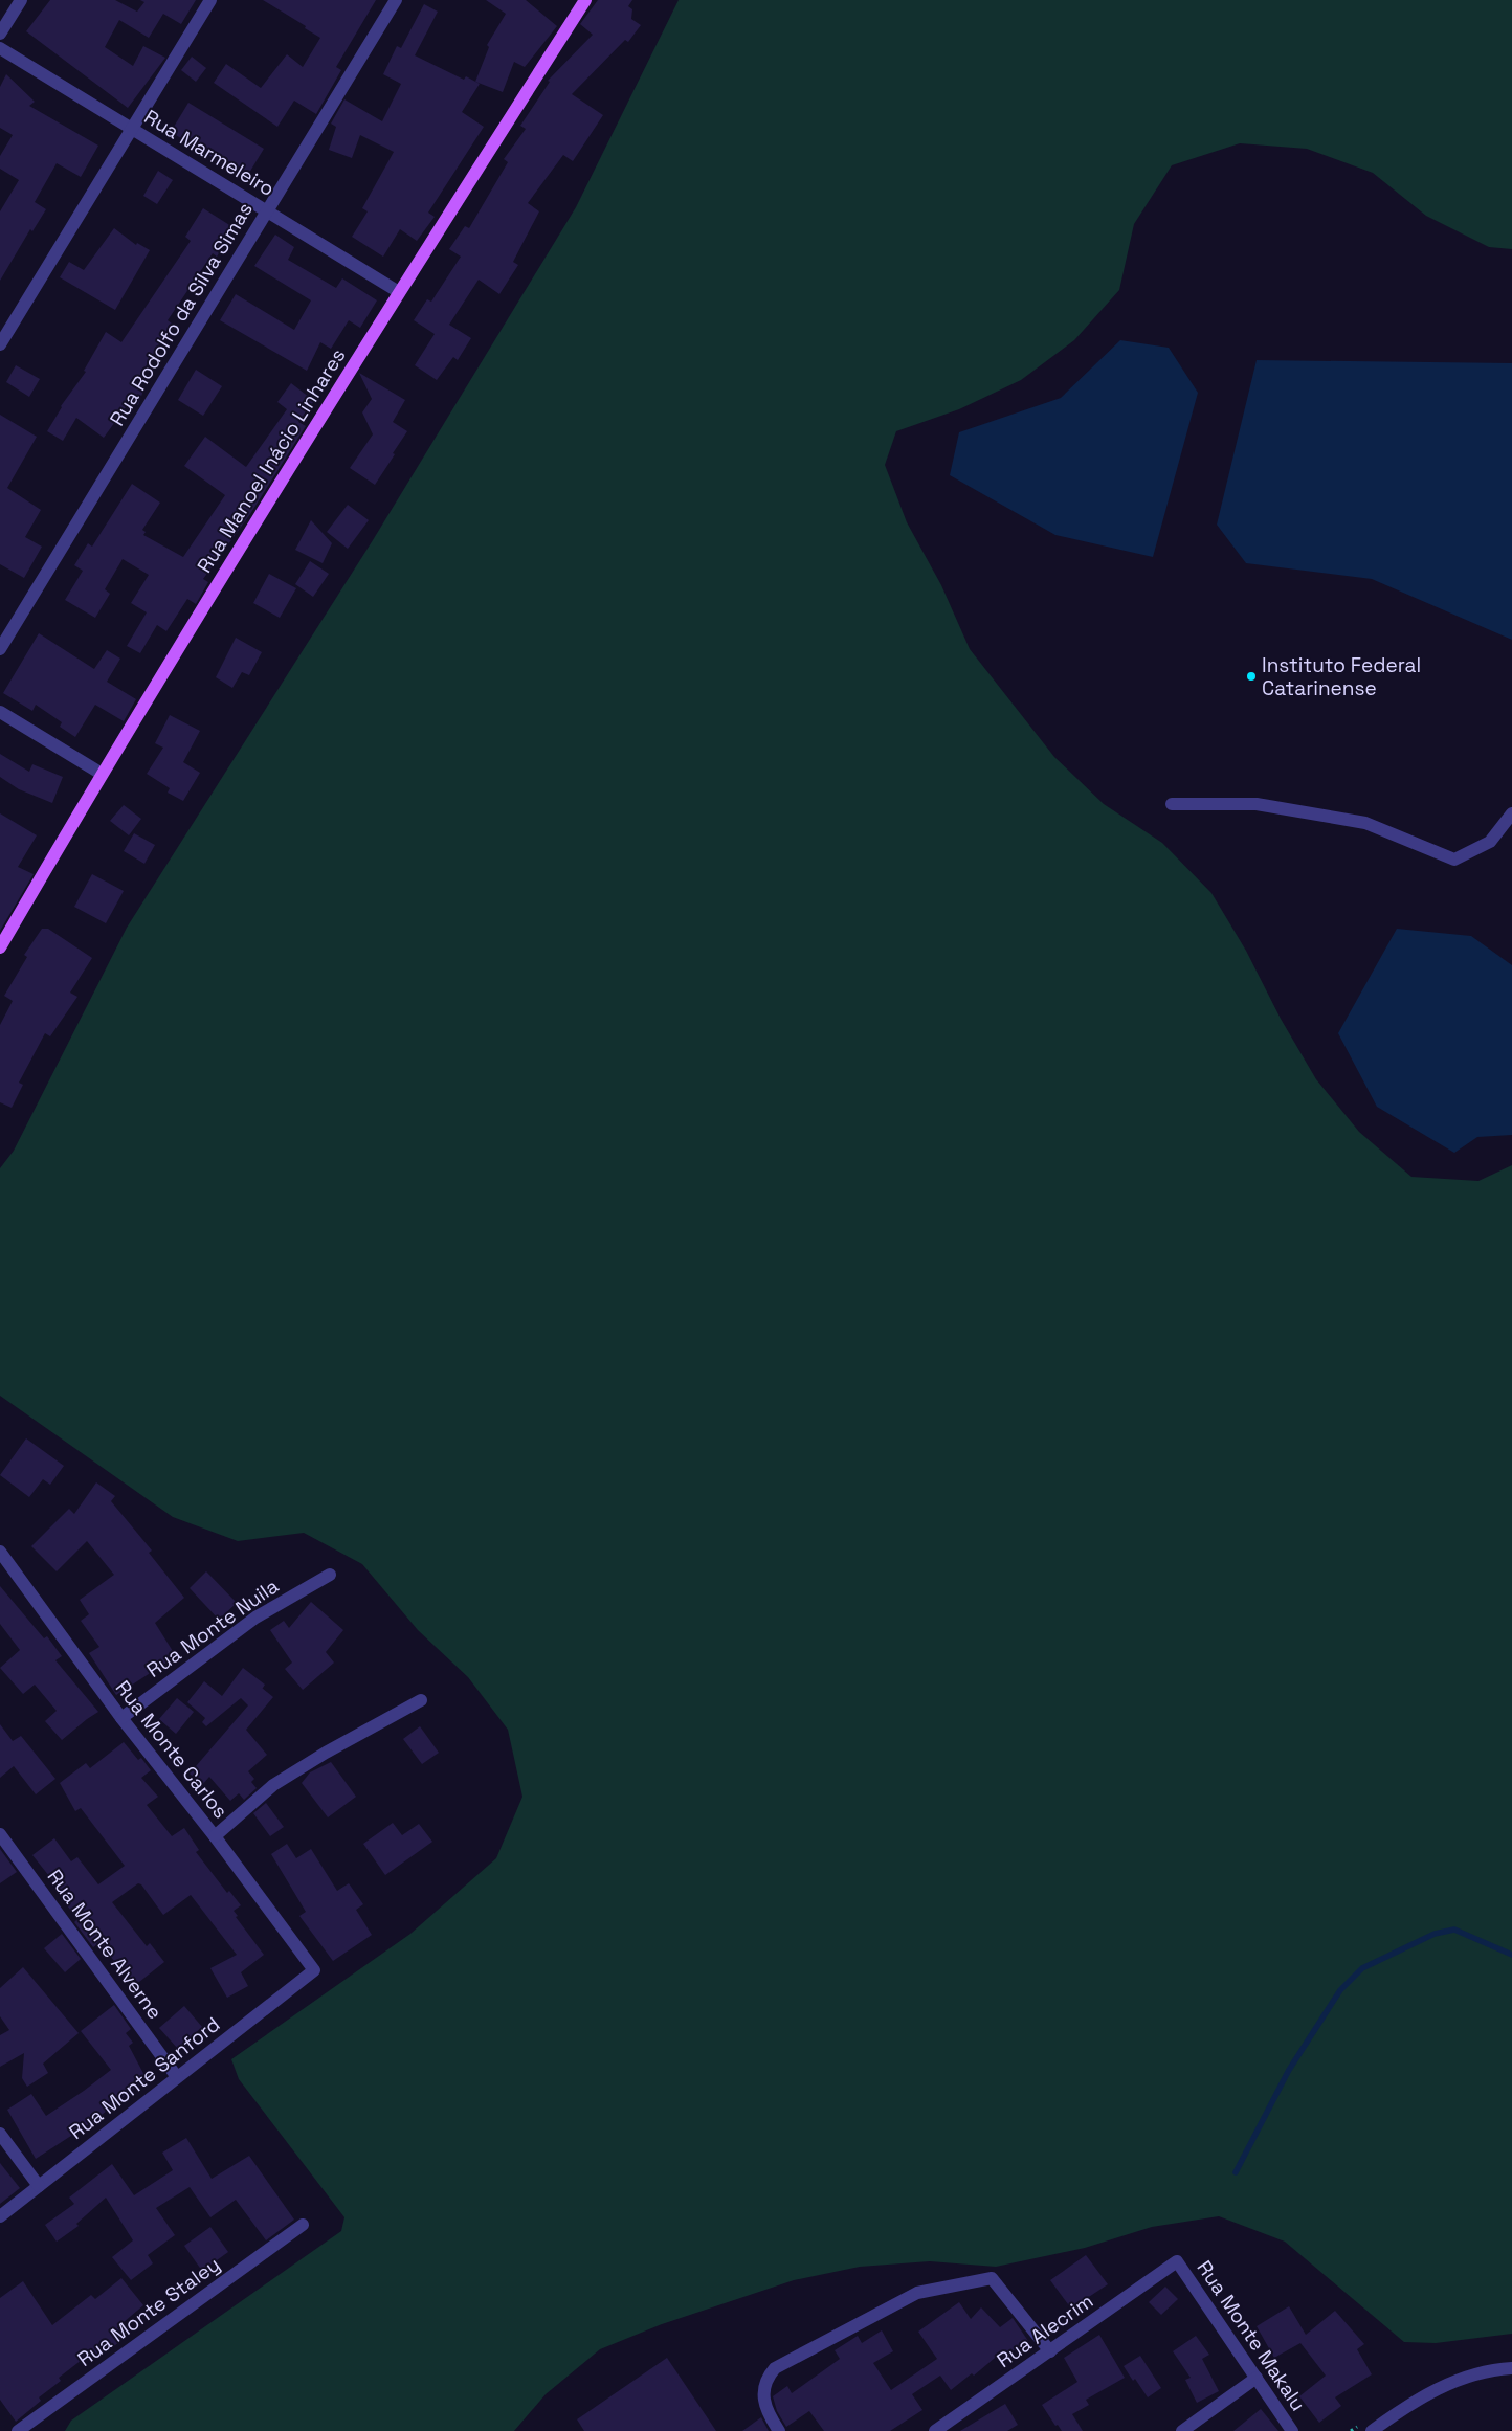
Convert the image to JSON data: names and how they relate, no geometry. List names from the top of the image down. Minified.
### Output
{"streets":{"main road":["Rua Manoel Inácio Linhares"],"street":["Rua Marmeleiro","Rua Rodolfo da Silva Simas","Rua Monte Nuila","Rua Monte Carlos","Rua Monte Alverne","Rua Monte Sanford","Rua Monte Staley","Rua Alecrim","Rua Monte Makalu"]},"crossings":[["Rua Marmeleiro","Rua Rodolfo da Silva Simas"],["Rua Marmeleiro","Rua Manoel Inácio Linhares"],["Rua Monte Nuila","Rua Monte Carlos"],["Rua Monte Carlos","Rua Monte Sanford"],["Rua Monte Alverne","Rua Monte Sanford"],["Rua Alecrim","Rua Monte Makalu"]],"places":["Instituto Federal Catarinense"]}
